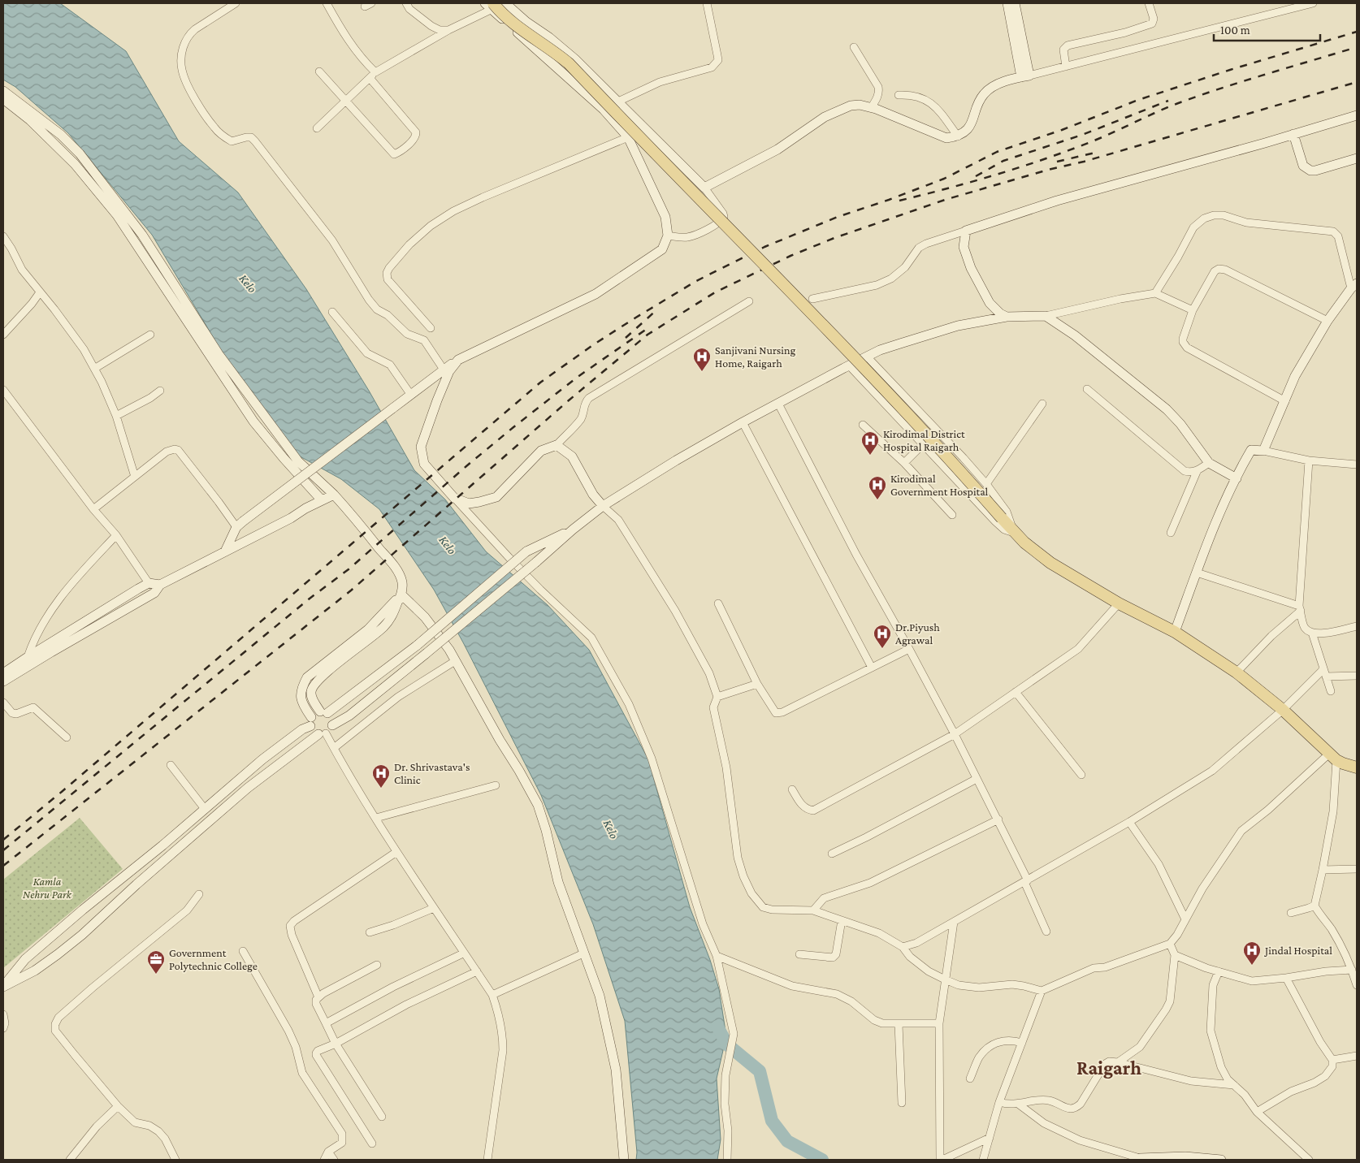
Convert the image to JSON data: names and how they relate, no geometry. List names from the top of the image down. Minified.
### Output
{"districts":["Raigarh"],"water":["Kelo"],"parks":["Kamla Nehru Park"],"places":{"hospital":["Sanjivani Nursing Home, Raigarh","Kirodimal District Hospital Raigarh","Kirodimal Government Hospital","Dr.Piyush Agrawal","Dr. Shrivastava's Clinic","Jindal Hospital"],"office":["Government Polytechnic College"]},"scale_bar":"100 m"}
